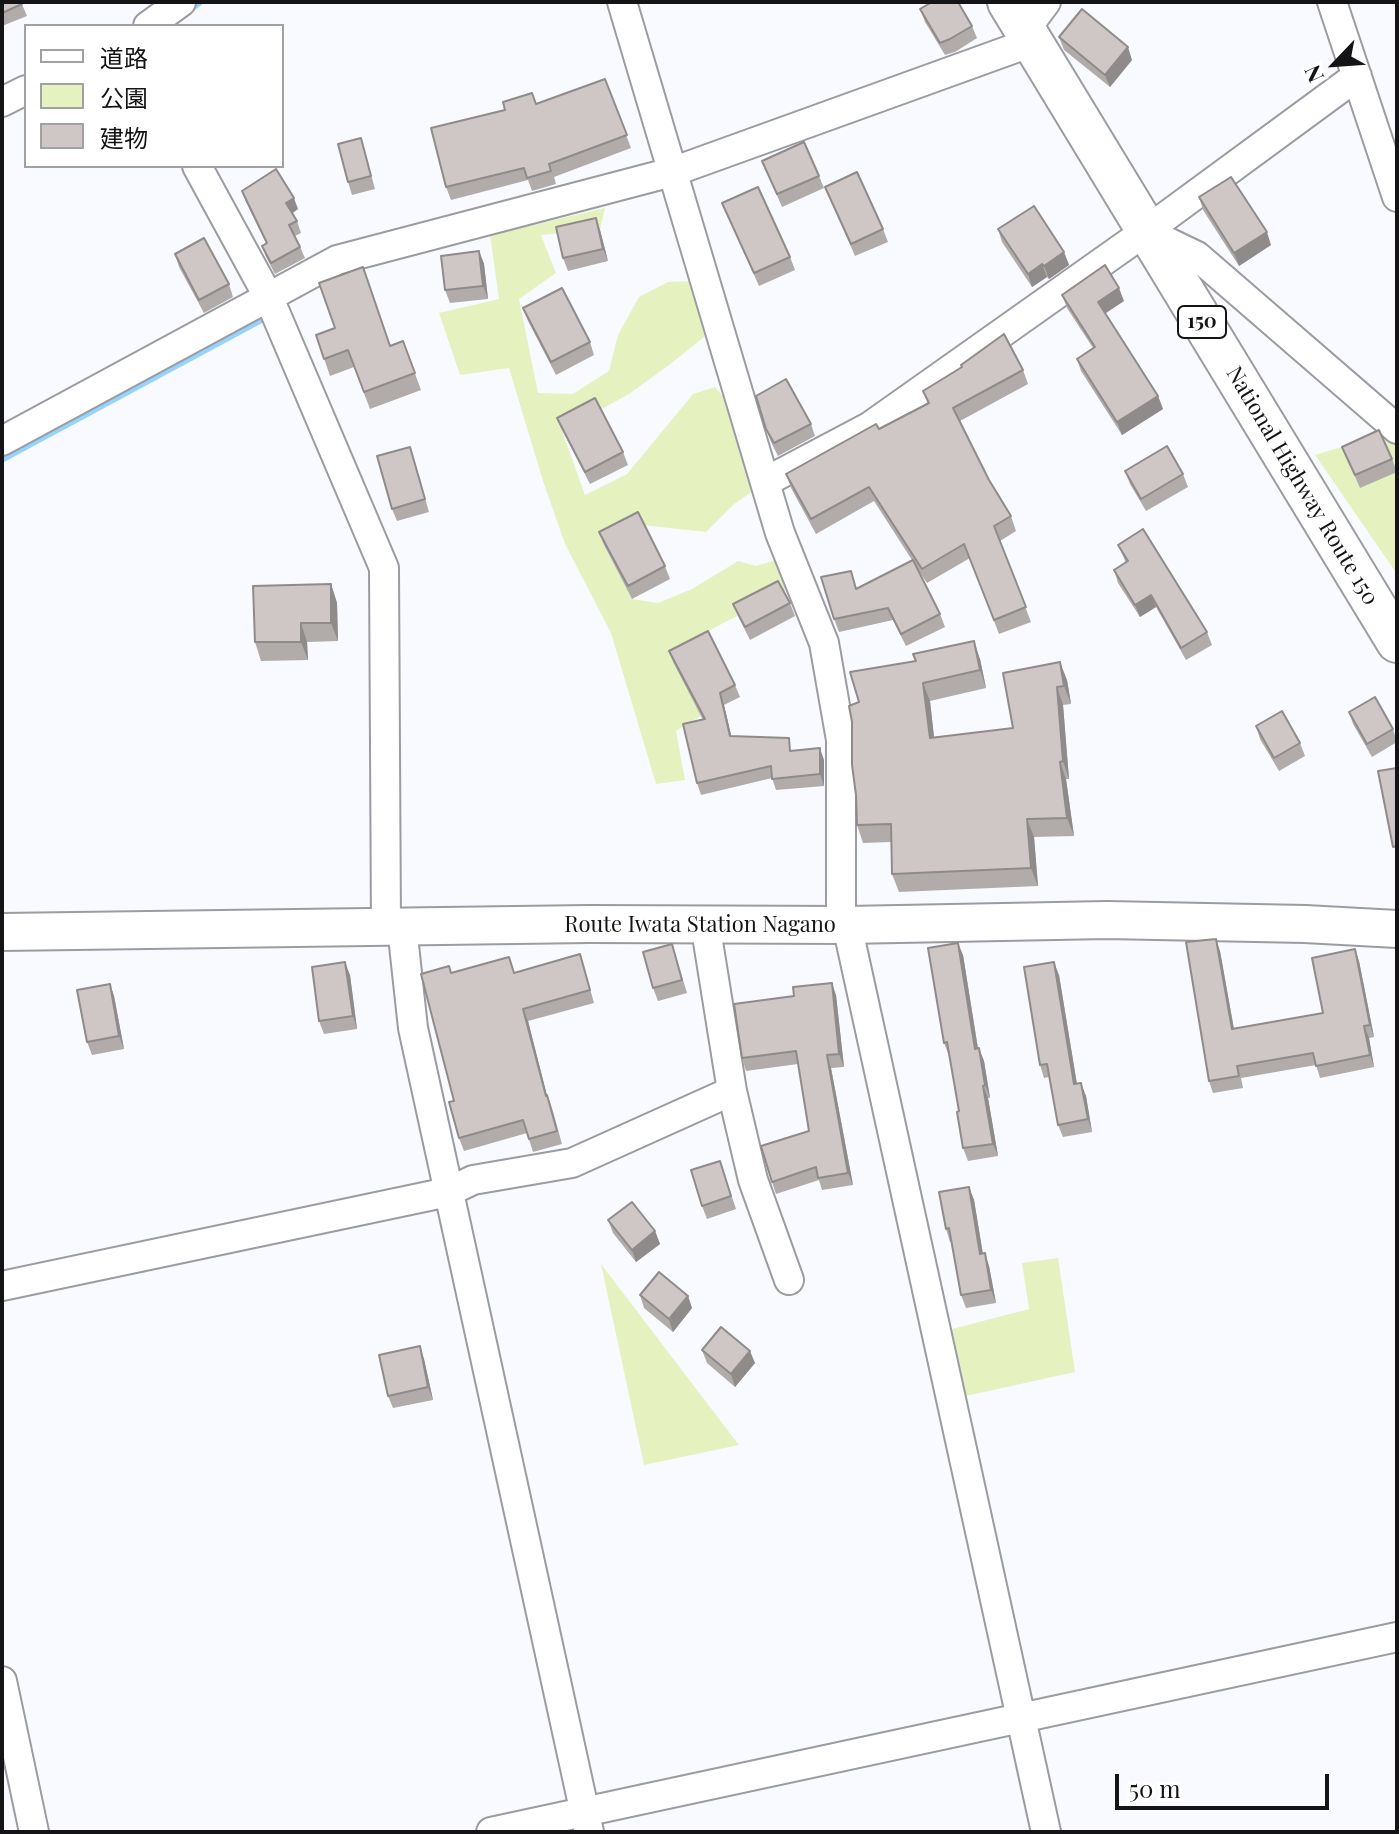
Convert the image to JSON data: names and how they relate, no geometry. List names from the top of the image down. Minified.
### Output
{"streets":{"highway":["150","National Highway Route 150"],"main road":["Route Iwata Station Nagano"]},"legend":["道路","公園","建物"],"scale_bar":"50 m","north":"bottom left"}
